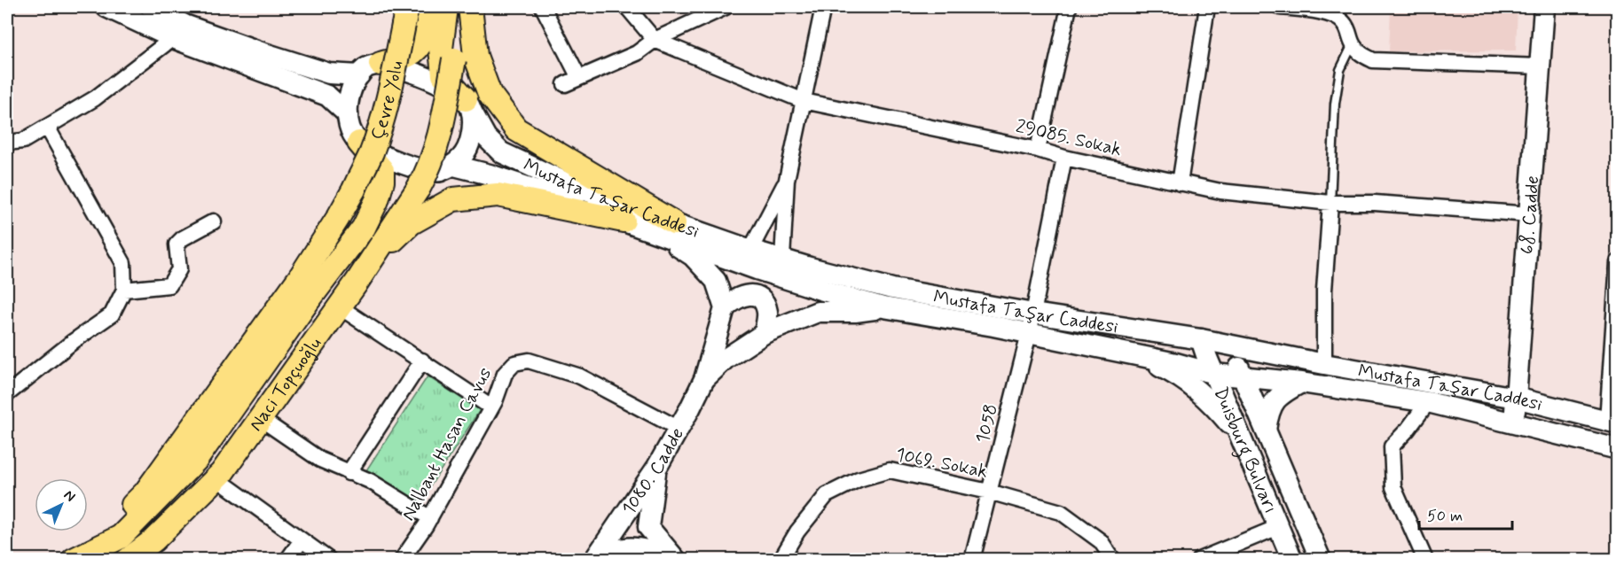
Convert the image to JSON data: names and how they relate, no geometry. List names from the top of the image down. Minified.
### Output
{"streets":{"main road":["Çevre Yolu","Mustafa Taşar Caddesi","68. Cadde","Naci Topçuoğlu","Duisburg Bulvarı","1080. Cadde"],"street":["29085. Sokak","1058","Nalbant Hasan Cavus","1069. Sokak"]},"crossings":[["29085. Sokak","68. Cadde"],["29085. Sokak","1058"],["Mustafa Taşar Caddesi","68. Cadde"],["Mustafa Taşar Caddesi","1058"],["Mustafa Taşar Caddesi","Duisburg Bulvarı"],["1058","1069. Sokak"],["Nalbant Hasan Cavus","1080. Cadde"]],"scale_bar":"50 m","north":"top right"}
